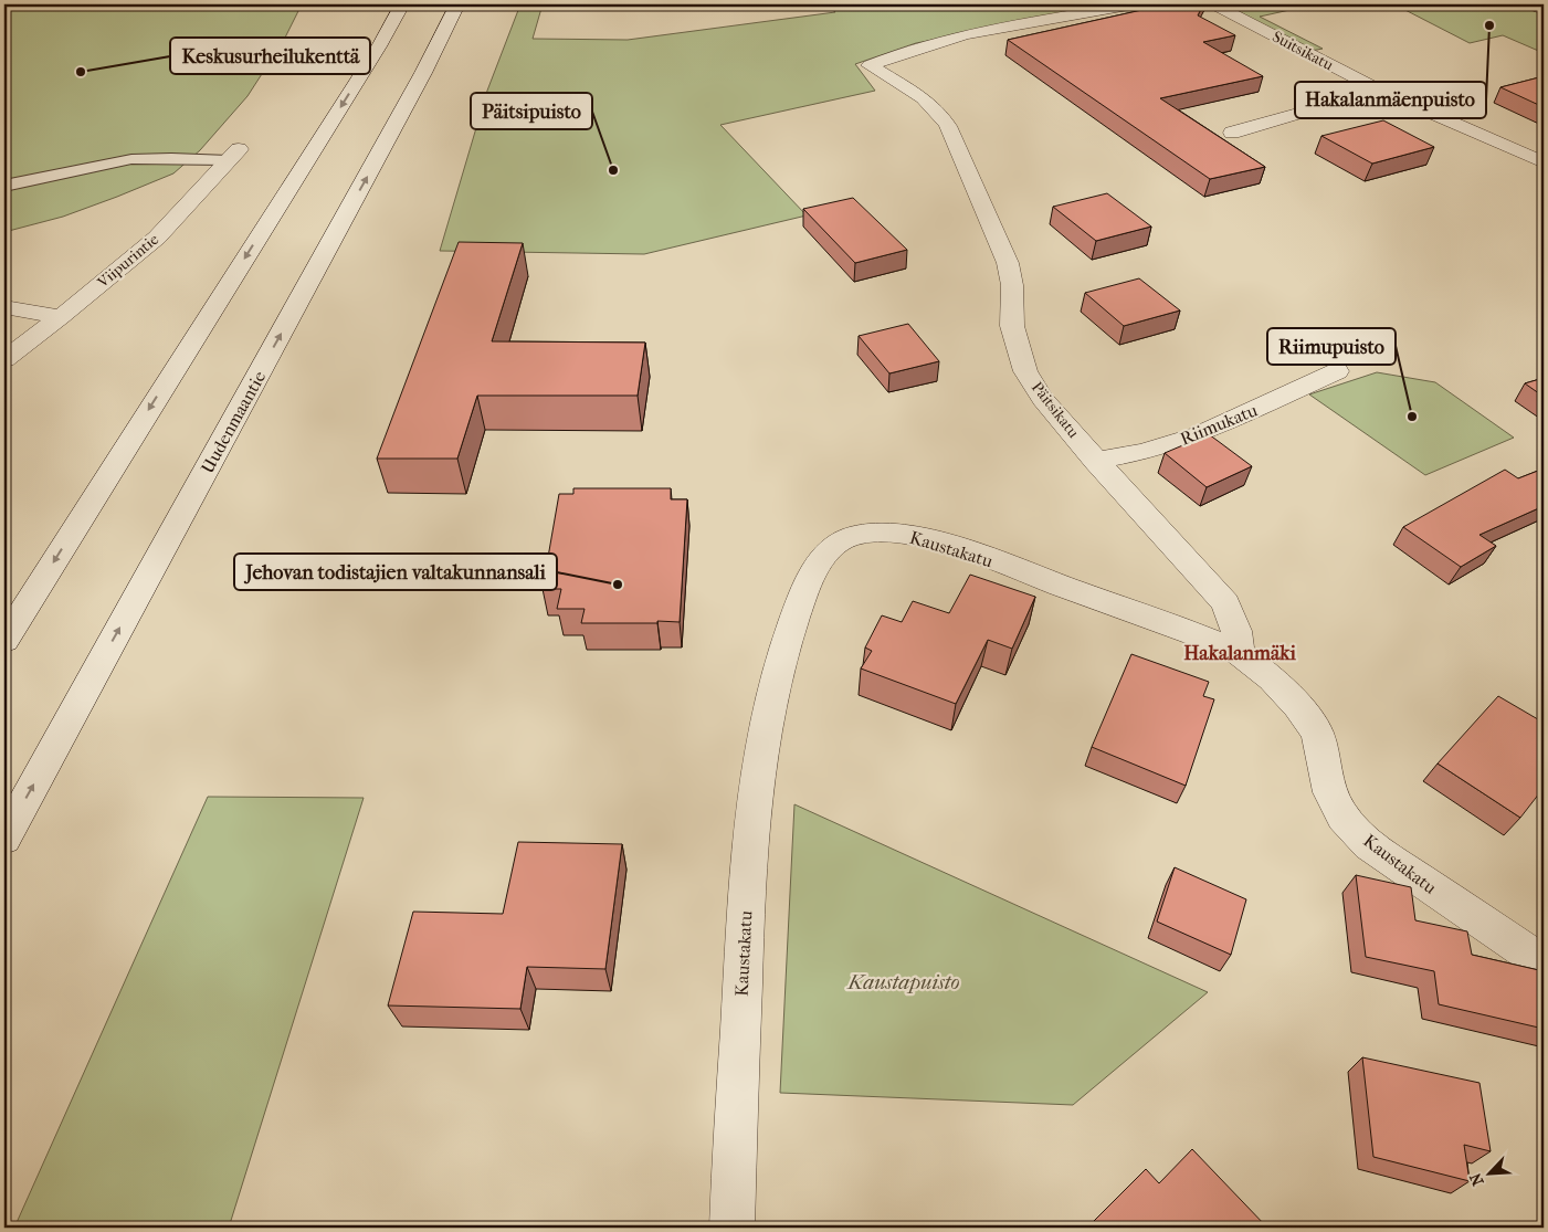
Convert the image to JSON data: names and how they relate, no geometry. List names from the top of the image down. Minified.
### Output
{"streets":{"street":["Suitsikatu","Viipurintie","Päitsikatu","Uudenmaantie","Riimukatu","Kaustakatu"]},"crossings":[["Päitsikatu","Riimukatu"],["Päitsikatu","Kaustakatu"]],"districts":["Hakalanmäki"],"parks":["Kaustapuisto"],"places":["Hakalanmäenpuisto","Keskusurheilukenttä","Päitsipuisto","Riimupuisto","Jehovan todistajien valtakunnansali"],"north":"bottom left"}
